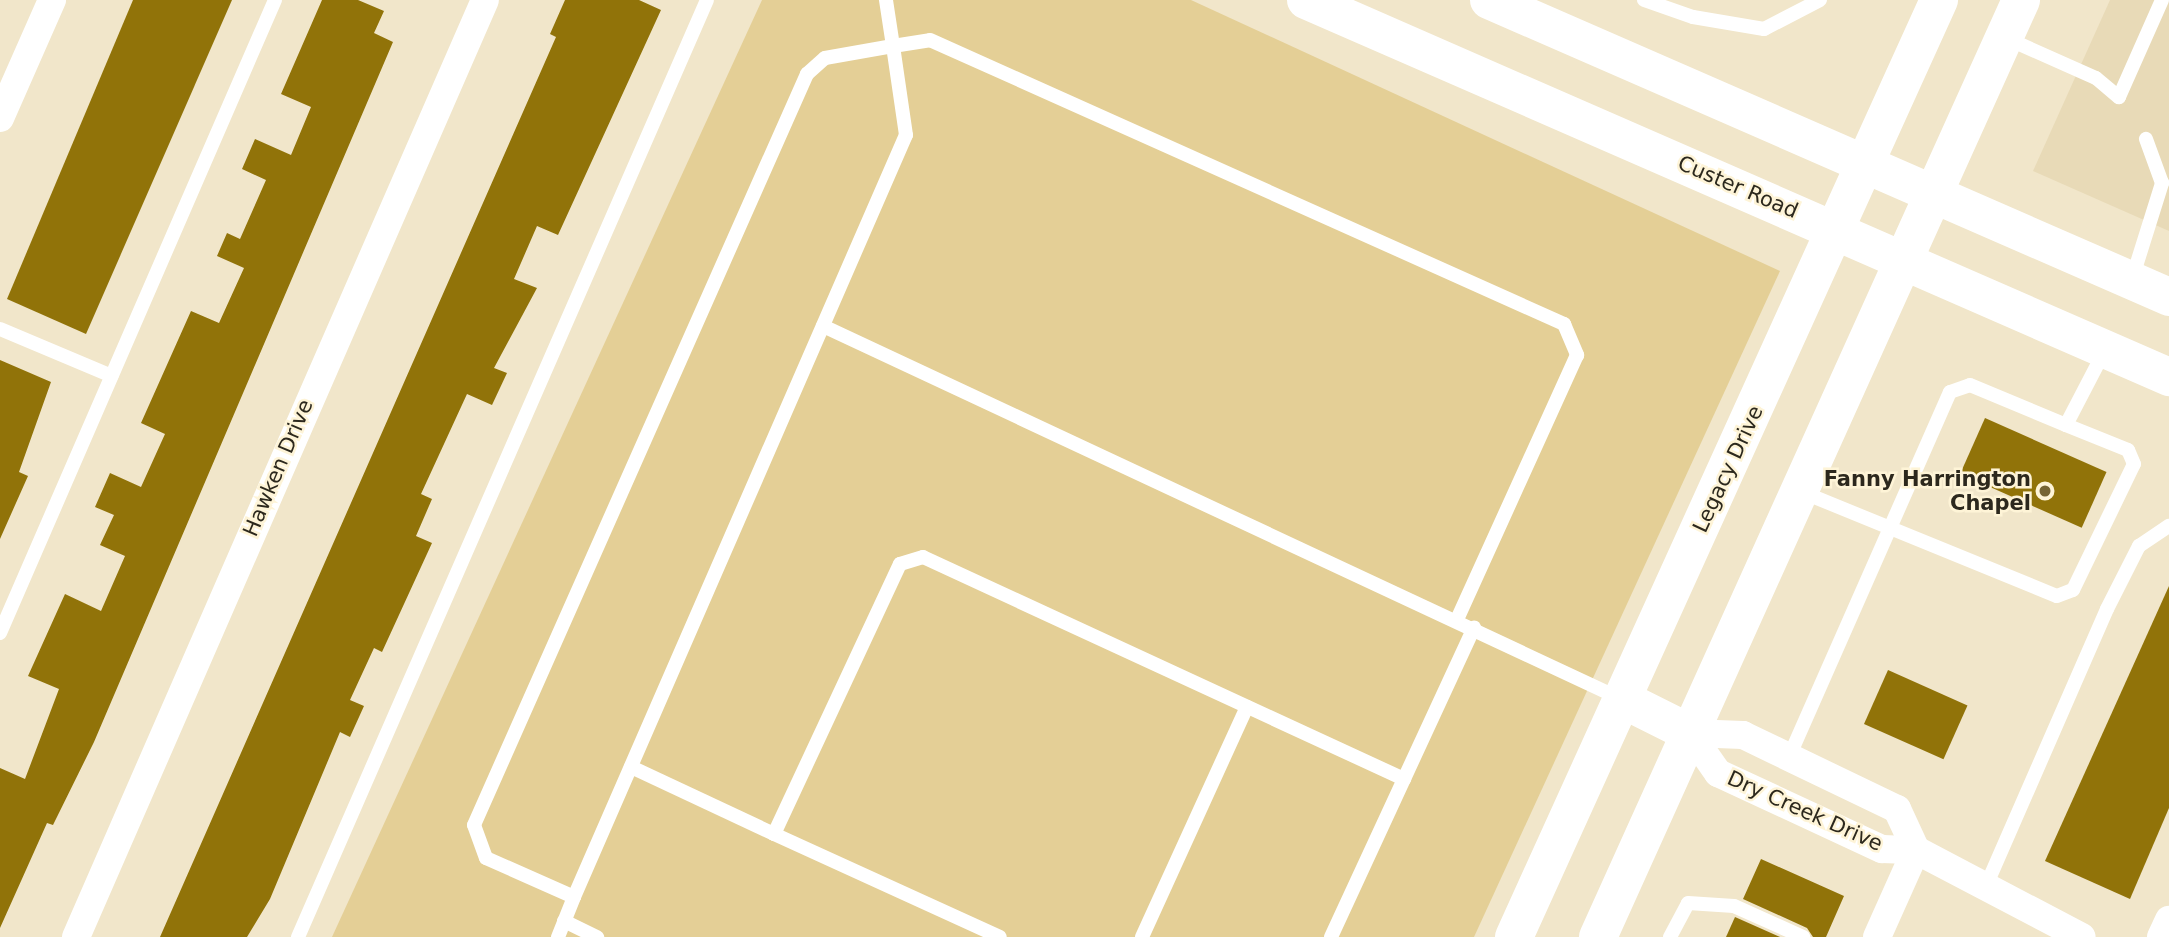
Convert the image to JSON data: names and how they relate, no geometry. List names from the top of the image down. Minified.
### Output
{"streets":{"main road":["Custer Road","Legacy Drive"],"street":["Hawken Drive","Dry Creek Drive"]},"crossings":[["Custer Road","Legacy Drive"]],"places":["Fanny Harrington Chapel"]}
